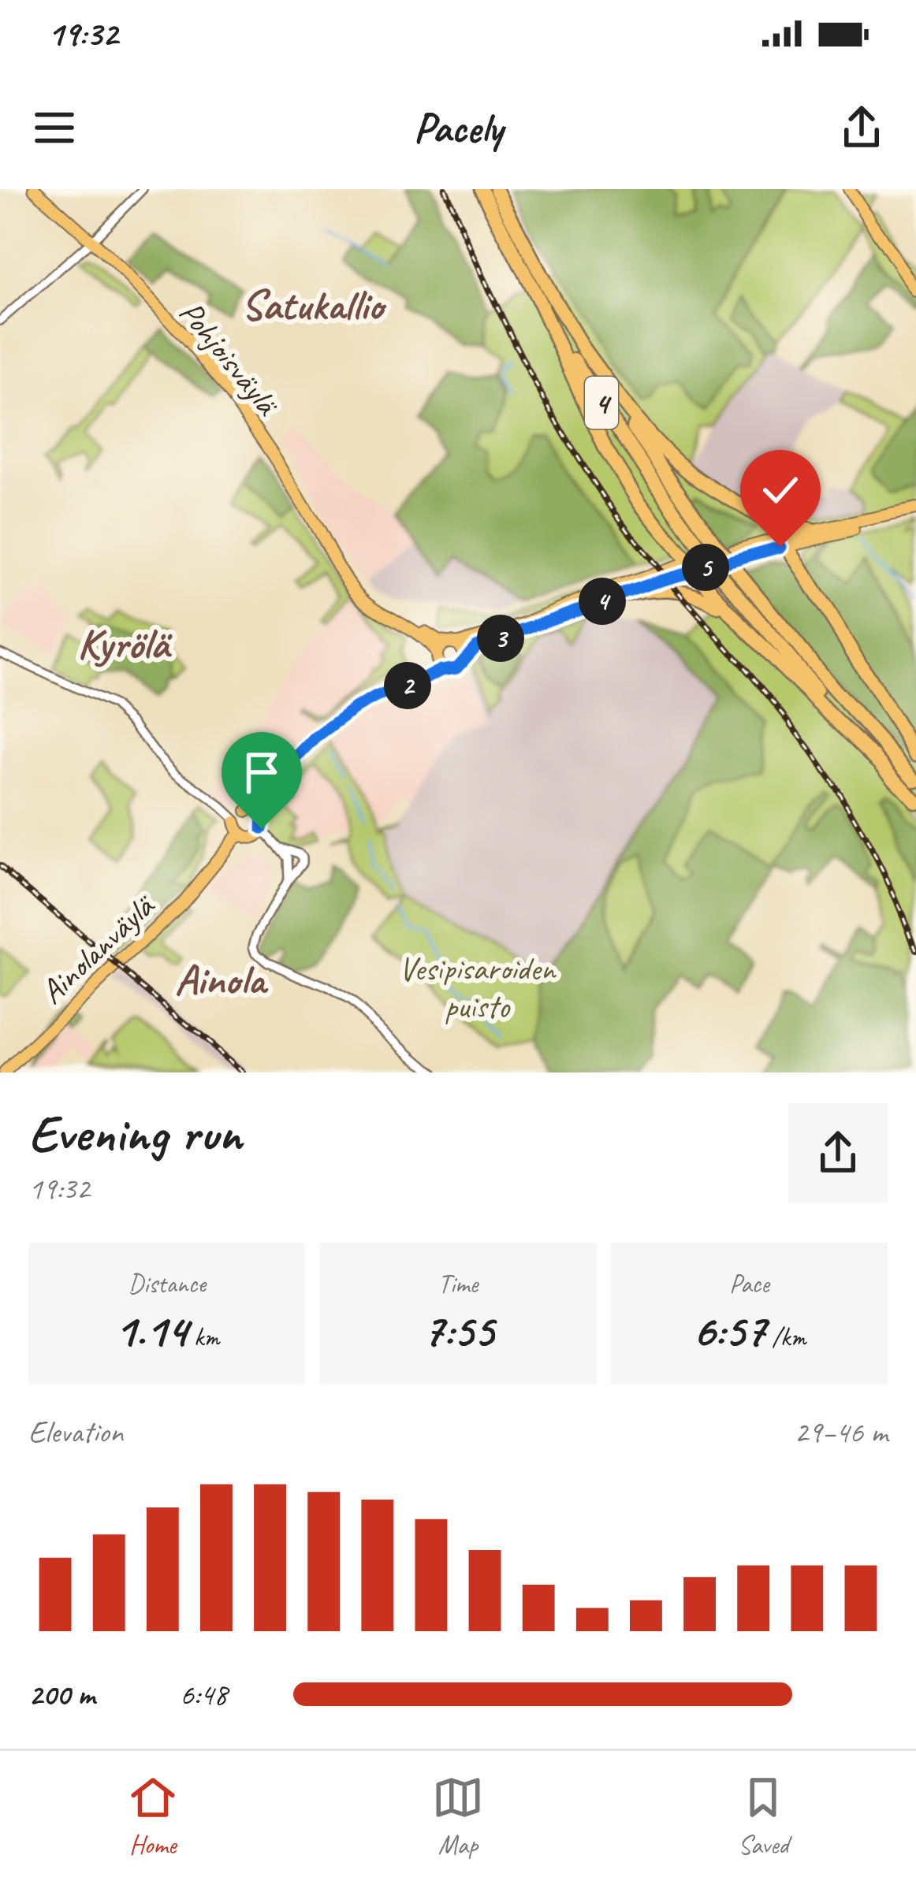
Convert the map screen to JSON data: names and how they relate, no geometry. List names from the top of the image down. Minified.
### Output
{"streets":{"highway":["4"],"main road":["Pohjoisväylä","Ainolanväylä"]},"crossings":[["Pohjoisväylä","Ainolanväylä"]],"districts":["Satukallio","Kyrölä","Ainola"],"parks":["Vesipisaroiden puisto"],"page":{"status":"19:32","header":"Pacely","pins":["5","4","3","2"],"heading":["Evening run","19:32"],"stats":[["Distance","1.14 km"],["Time","7:55"],["Pace","6:57 /km"]],"chart":["Elevation","29–46 m"],"list":[{"name":"200 m","note":"6:48"}],"tabs":["Home","Map","Saved"]}}
